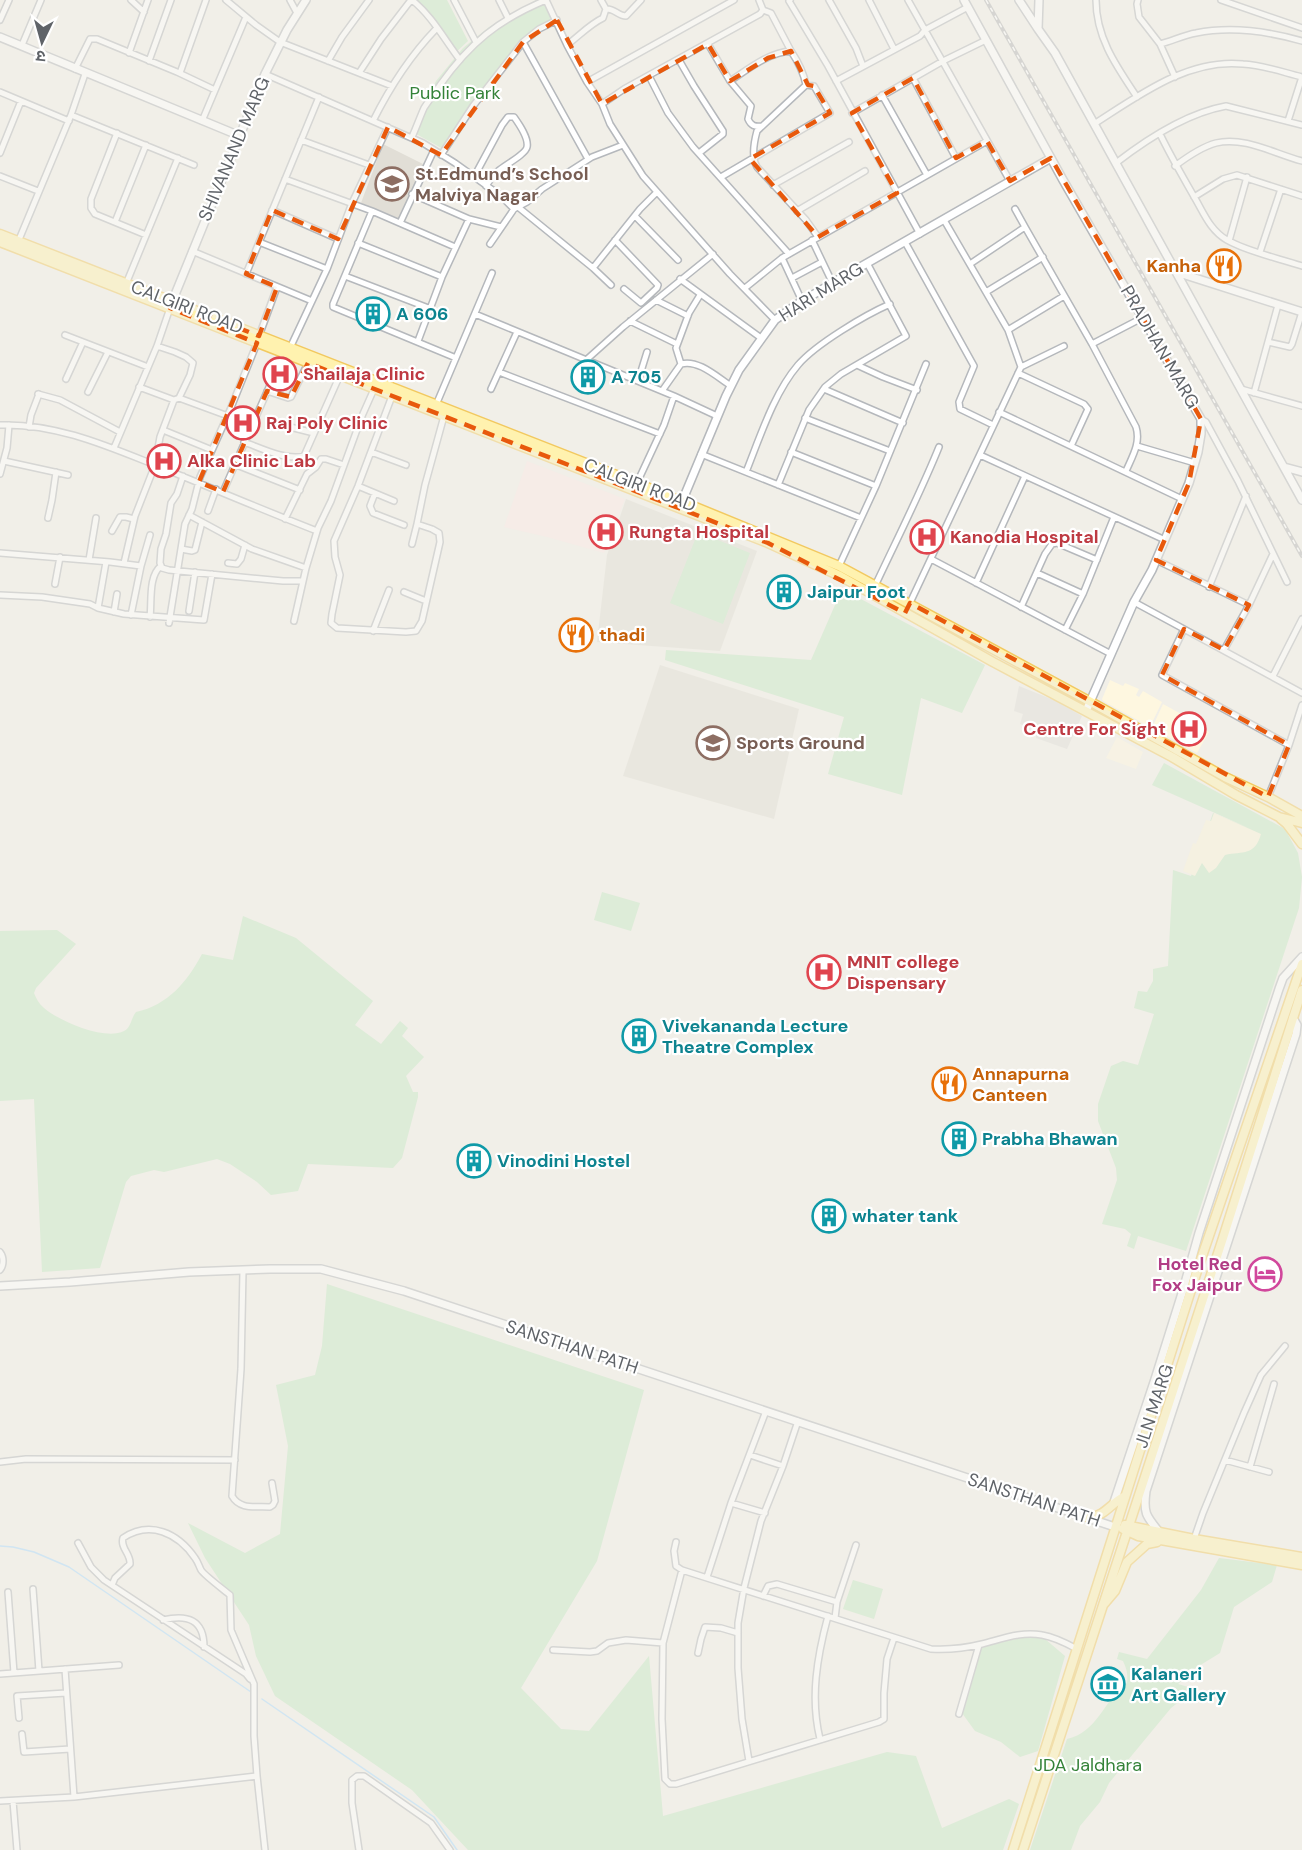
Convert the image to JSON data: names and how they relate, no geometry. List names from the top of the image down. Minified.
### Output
{"streets":{"main road":["CALGIRI ROAD","SANSTHAN PATH","JLN MARG"],"street":["SHIVANAND MARG","HARI MARG","PRADHAN MARG"]},"crossings":[["SHIVANAND MARG","CALGIRI ROAD"],["HARI MARG","CALGIRI ROAD"],["HARI MARG","PRADHAN MARG"],["CALGIRI ROAD","PRADHAN MARG"],["SANSTHAN PATH","JLN MARG"]],"parks":["Public Park","JDA Jaldhara"],"places":{"school or university":["St.Edmund’s School Malviya Nagar","Sports Ground"],"restaurant":["Kanha","thadi","Annapurna Canteen"],"building":["A 606","A 705","Jaipur Foot","Vivekananda Lecture Theatre Complex","Prabha Bhawan","Vinodini Hostel","whater tank"],"hospital":["Shailaja Clinic","Raj Poly Clinic","Alka Clinic Lab","Rungta Hospital","Kanodia Hospital","Centre For Sight","MNIT college Dispensary"],"hotel":["Hotel Red Fox Jaipur"],"museum":["Kalaneri Art Gallery"]},"north":"bottom"}
